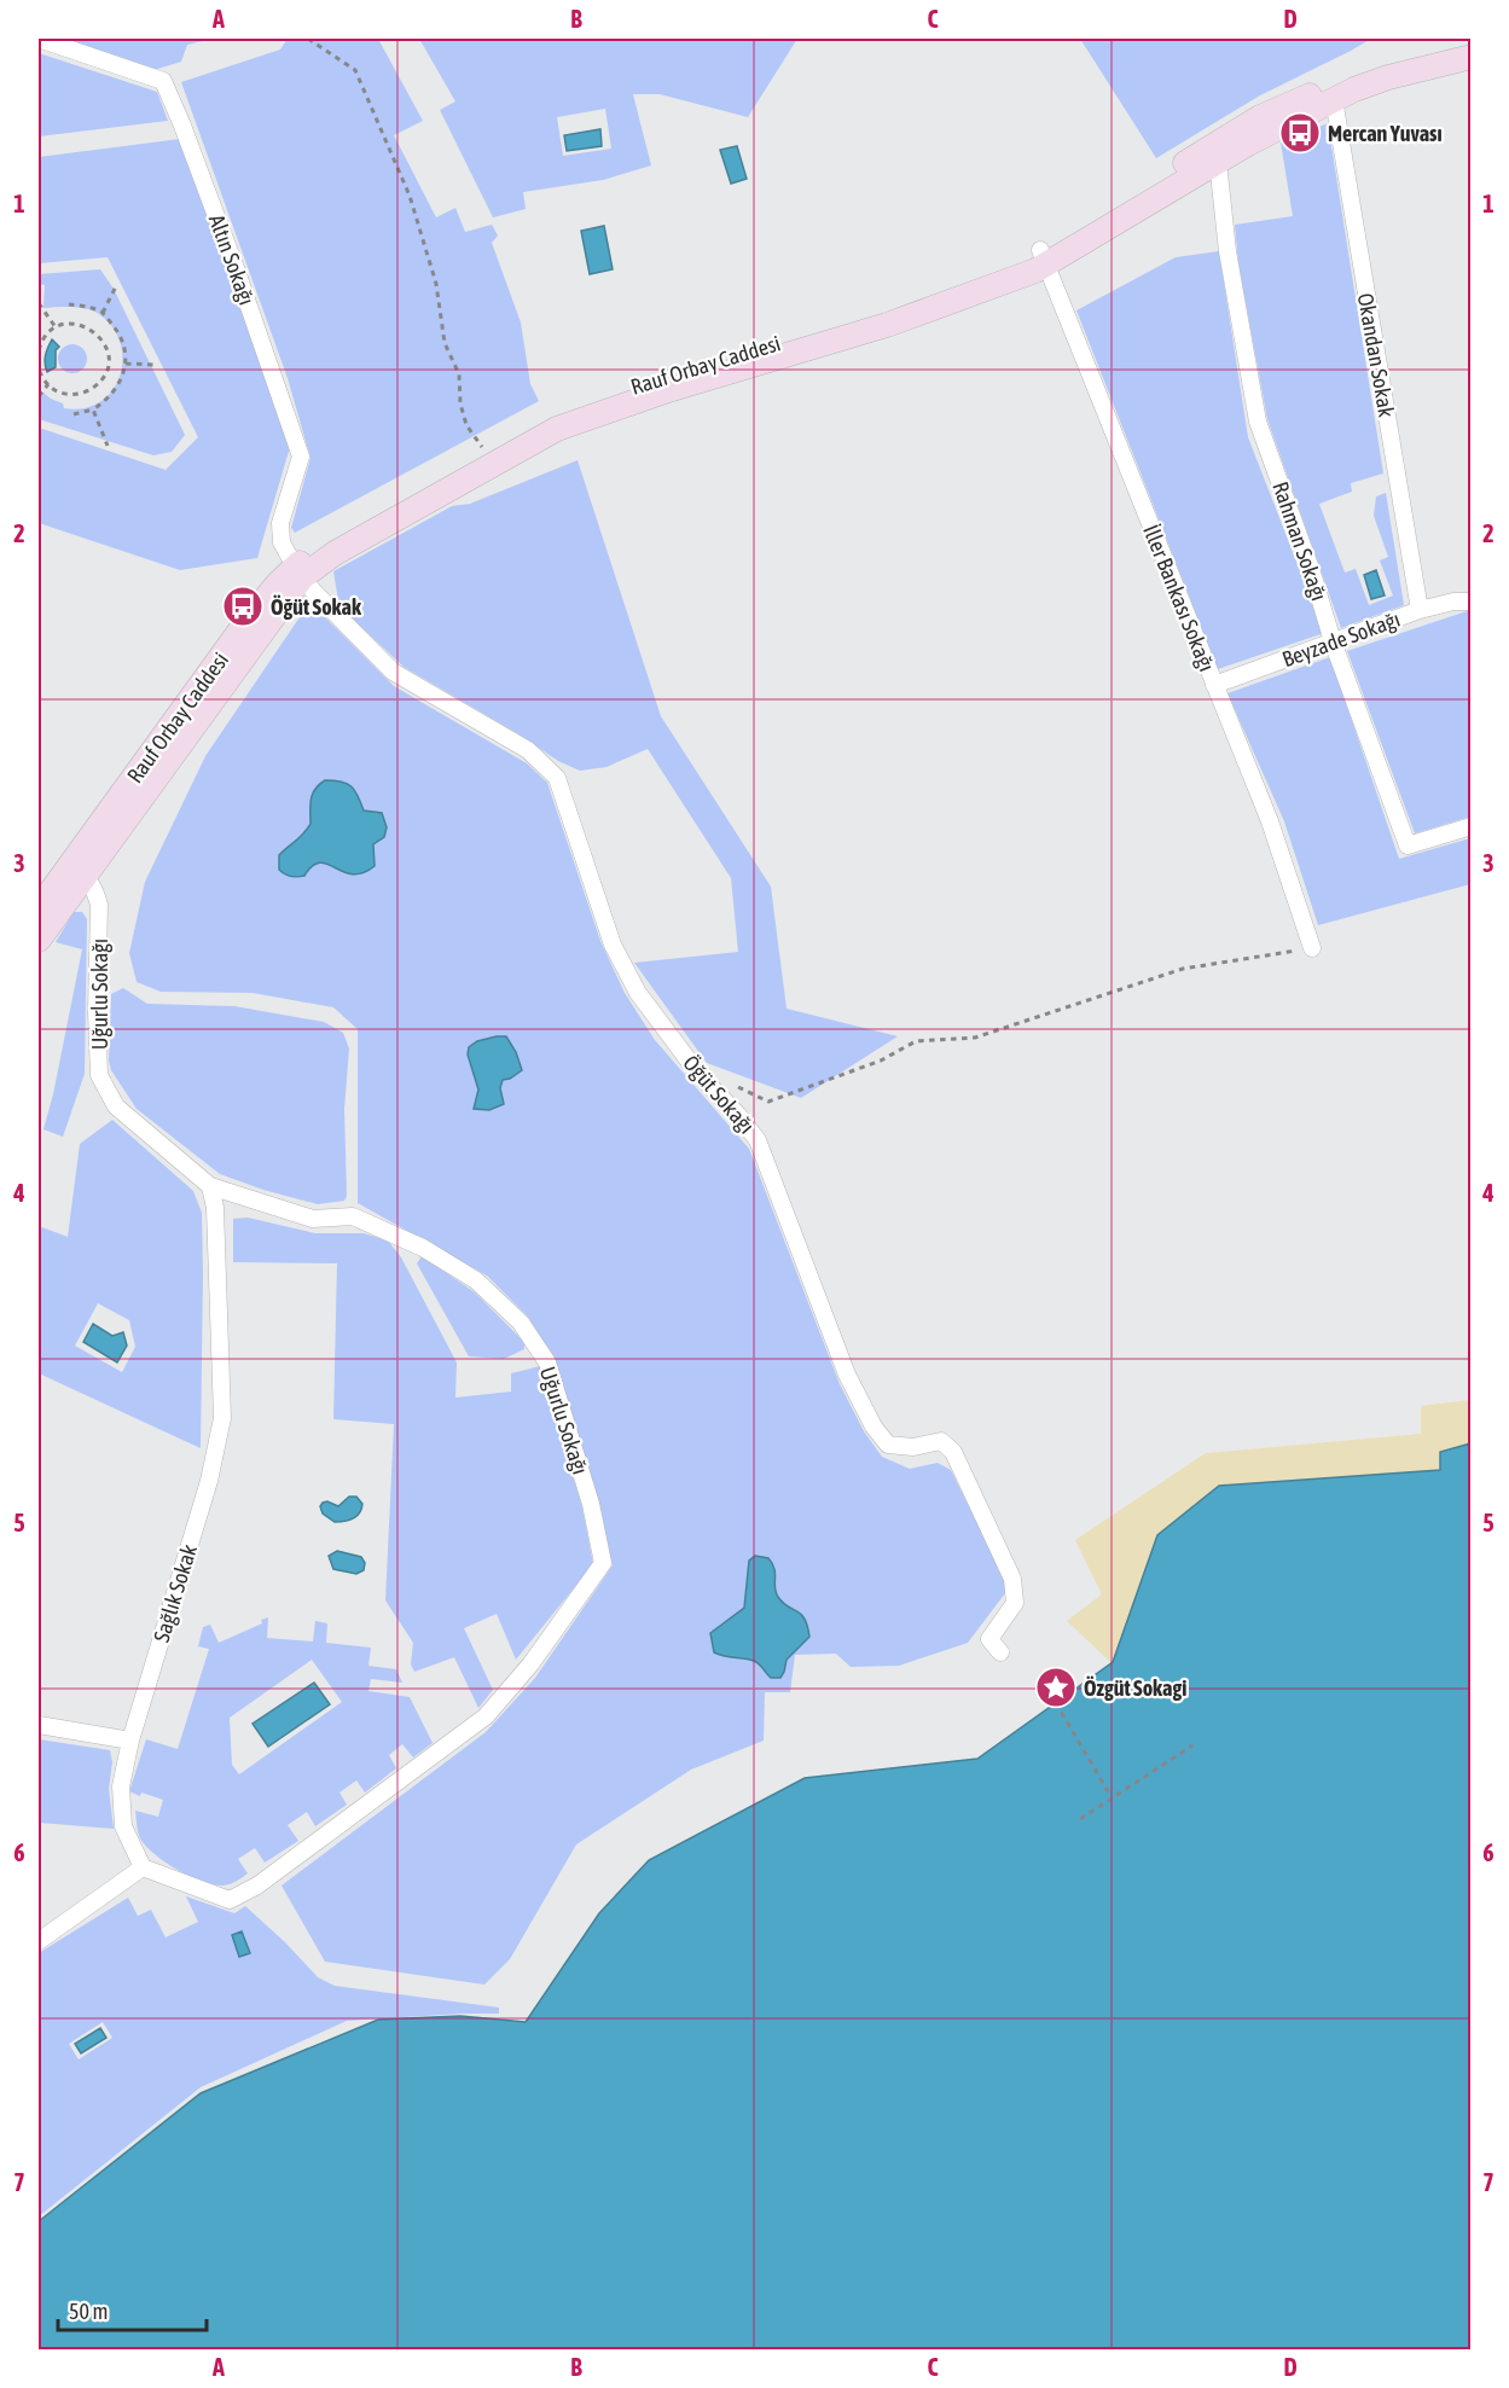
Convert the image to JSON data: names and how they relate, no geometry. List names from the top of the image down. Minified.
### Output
{"streets":{"street":["Altın Sokağı","Okandan Sokak","Rauf Orbay Caddesi","Rahman Sokağı","İller Bankası Sokağı","Beyzade Sokağı","Uğurlu Sokağı","Öğüt Sokağı","Sağlık Sokak"]},"crossings":[["Altın Sokağı","Rauf Orbay Caddesi"],["Altın Sokağı","Öğüt Sokağı"],["Okandan Sokak","Rauf Orbay Caddesi"],["Okandan Sokak","Beyzade Sokağı"],["Rauf Orbay Caddesi","Rahman Sokağı"],["Rauf Orbay Caddesi","İller Bankası Sokağı"],["Rauf Orbay Caddesi","Uğurlu Sokağı"],["Rauf Orbay Caddesi","Öğüt Sokağı"],["Rahman Sokağı","Beyzade Sokağı"],["İller Bankası Sokağı","Beyzade Sokağı"],["Uğurlu Sokağı","Sağlık Sokak"]],"places":{"bus stop":["Mercan Yuvası","Öğüt Sokak"],"place":["Özgüt Sokagi"]},"scale_bar":"50 m","grid":{"columns":["A","B","C","D"],"rows":["1","2","3","4","5","6","7"]}}
